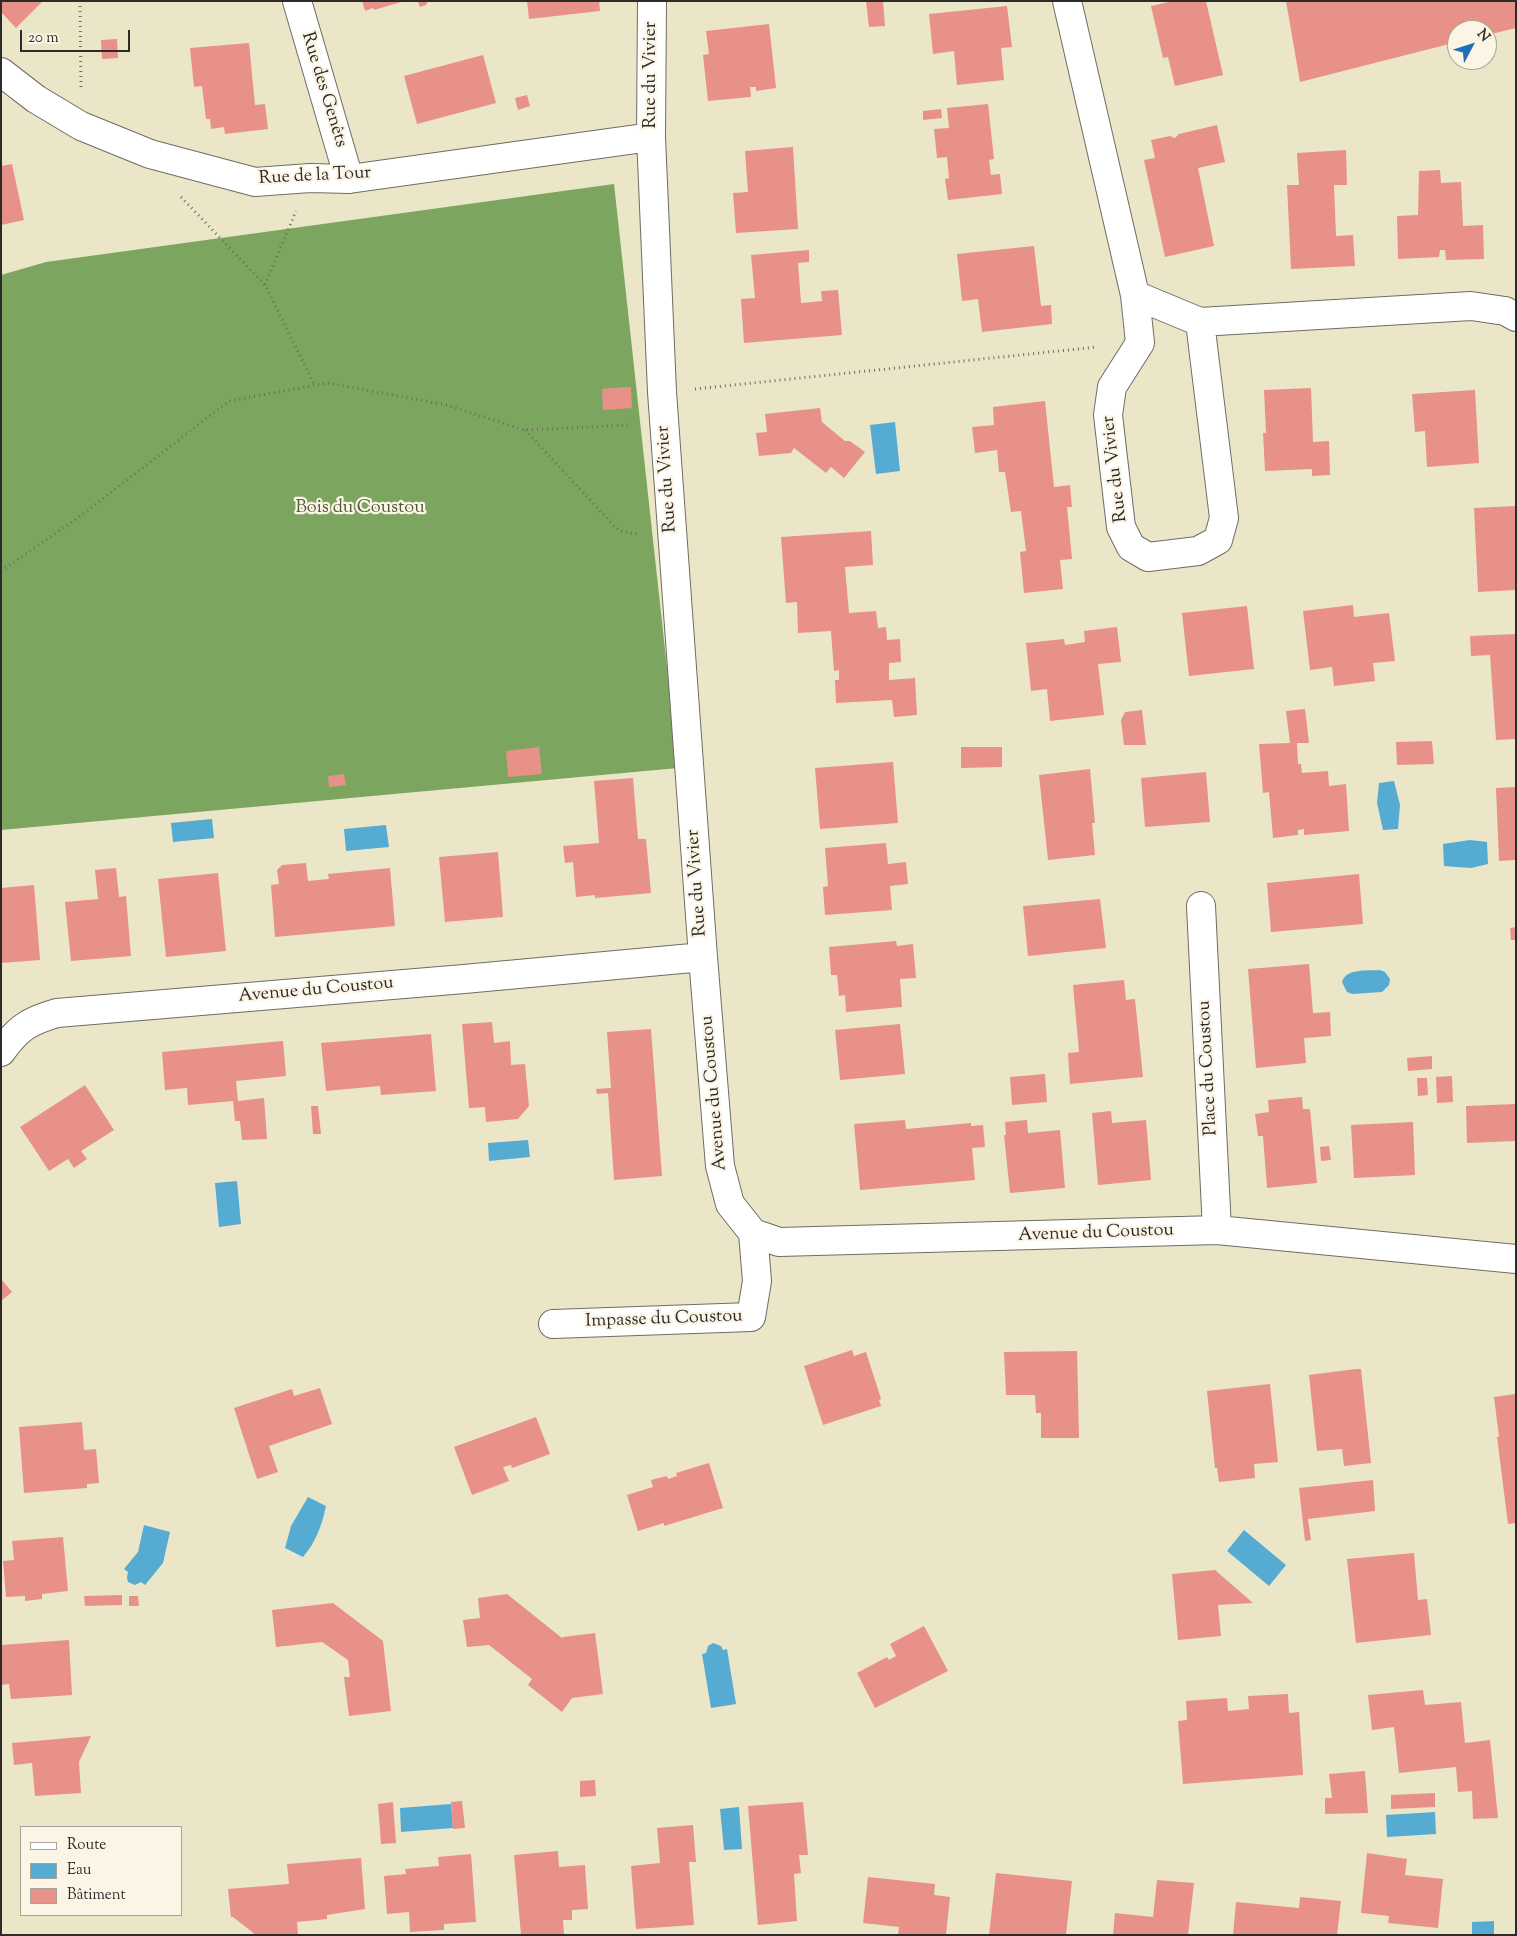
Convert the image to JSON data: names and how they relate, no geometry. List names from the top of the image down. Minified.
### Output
{"streets":{"street":["Rue du Vivier","Rue des Genêts","Rue de la Tour","Avenue du Coustou","Place du Coustou","Impasse du Coustou"]},"crossings":[["Rue du Vivier","Rue de la Tour"],["Rue du Vivier","Avenue du Coustou"],["Rue des Genêts","Rue de la Tour"],["Avenue du Coustou","Place du Coustou"],["Avenue du Coustou","Impasse du Coustou"]],"parks":["Bois du Coustou"],"legend":["Route","Eau","Bâtiment"],"scale_bar":"20 m","north":"top right"}
